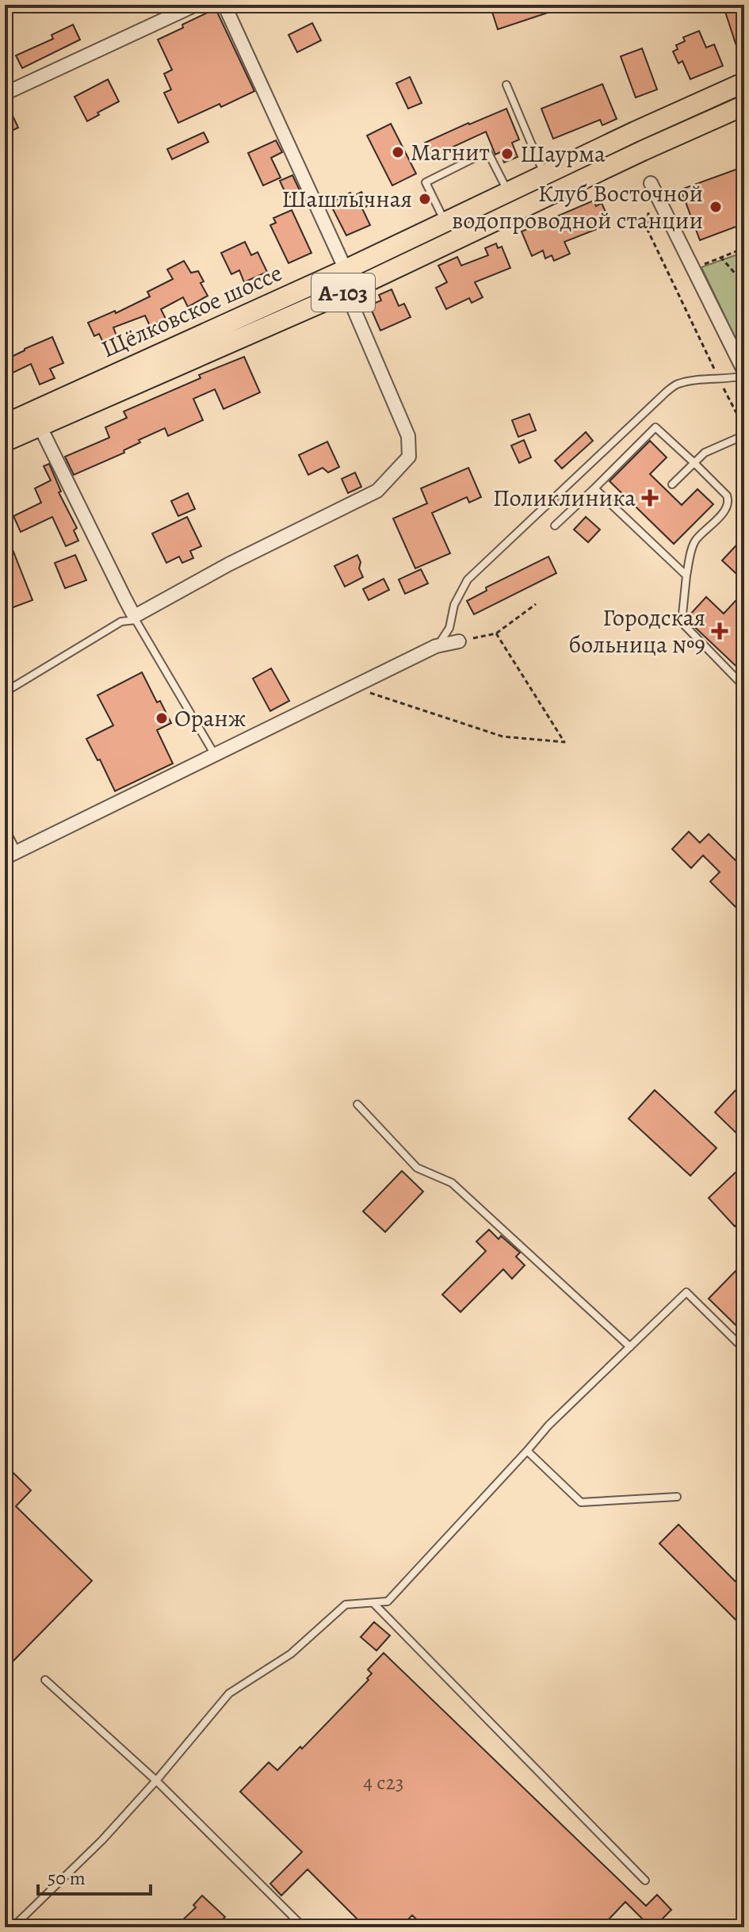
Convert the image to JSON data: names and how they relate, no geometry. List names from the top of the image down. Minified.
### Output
{"streets":{"main road":["А-103","Щёлковское шоссе"]},"places":{"other":["Магнит","Шаурма","Шашлычная","Клуб Восточной водопроводной станции","Оранж"],"health":["Поликлиника","Городская больница №9"]},"house_numbers":["4 с23"],"scale_bar":"50 m"}
